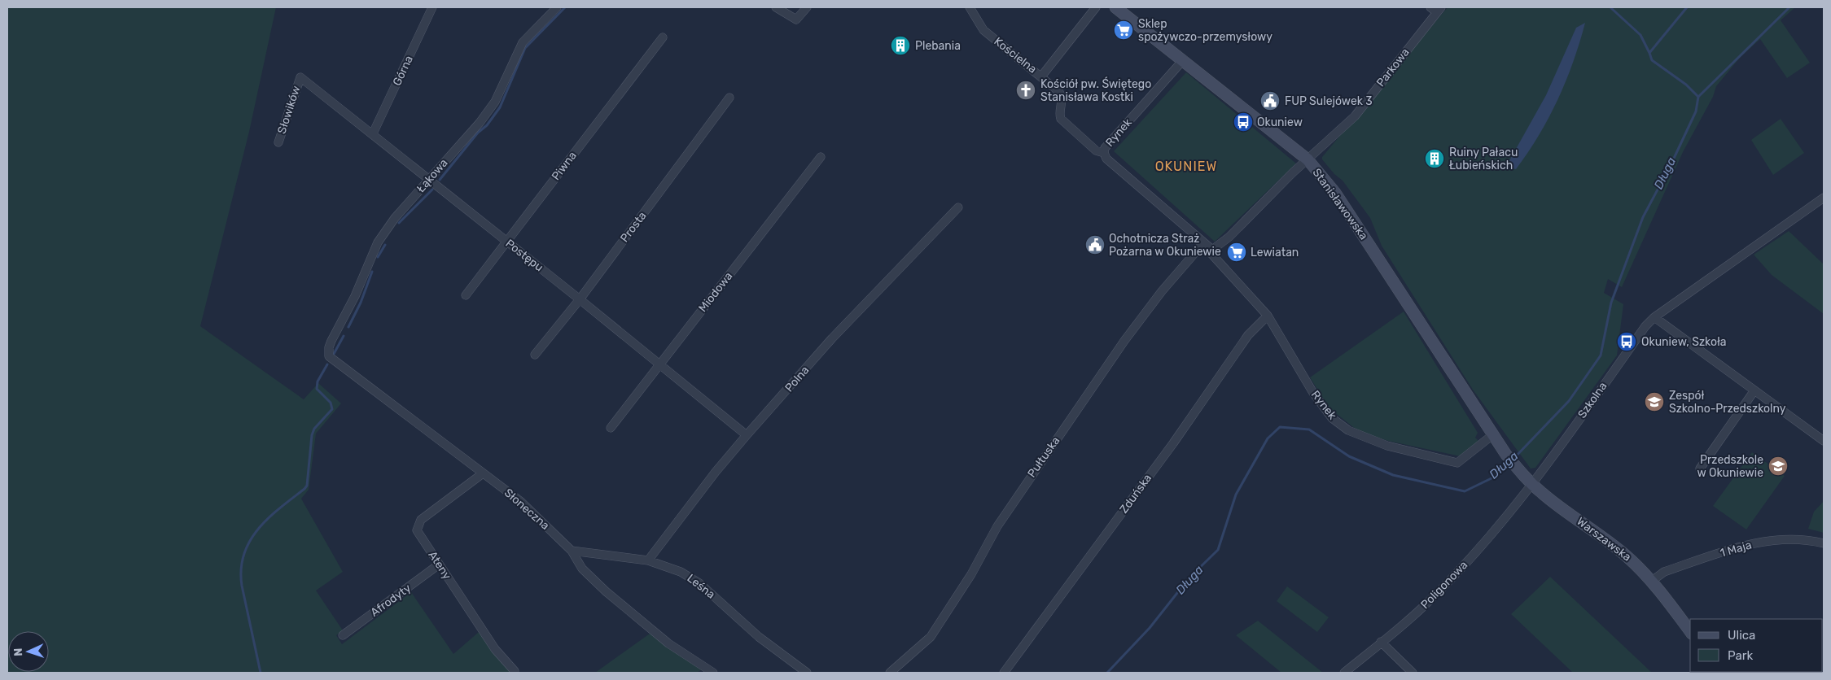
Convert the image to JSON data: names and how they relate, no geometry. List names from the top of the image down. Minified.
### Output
{"streets":{"main road":["Stanisławowska","Warszawska"],"street":["Kościelna","Parkowa","Górna","Słowików","Rynek","Piwna","Łąkowa","Prosta","Postępu","Miodowa","Polna","Szkolna","Pułtuska","Zduńska","Słoneczna","1 Maja","Ateny","Poligonowa","Leśna","Afrodyty"]},"crossings":[["Kościelna","Rynek"],["Parkowa","Stanisławowska"],["Górna","Postępu"],["Słowików","Postępu"],["Rynek","Stanisławowska"],["Rynek","Pułtuska"],["Rynek","Zduńska"],["Piwna","Postępu"],["Łąkowa","Postępu"],["Łąkowa","Słoneczna"],["Stanisławowska","Warszawska"],["Prosta","Postępu"],["Postępu","Miodowa"],["Postępu","Polna"],["Polna","Leśna"],["Szkolna","Warszawska"],["Szkolna","Poligonowa"],["Słoneczna","Ateny"],["Słoneczna","Leśna"],["Warszawska","1 Maja"],["Warszawska","Poligonowa"],["Ateny","Afrodyty"]],"districts":["OKUNIEW"],"water":["Długa"],"places":{"supermarket":["Sklep spożywczo-przemysłowy","Lewiatan"],"building":["Plebania","Ruiny Pałacu Łubieńskich"],"church":["Kościół pw. Świętego Stanisława Kostki"],"public building":["FUP Sulejówek 3","Ochotnicza Straż Pożarna w Okuniewie"],"bus stop":["Okuniew","Okuniew, Szkoła"],"school or university":["Zespół Szkolno-Przedszkolny","Przedszkole w Okuniewie"]},"legend":["Ulica","Park"],"north":"left"}
